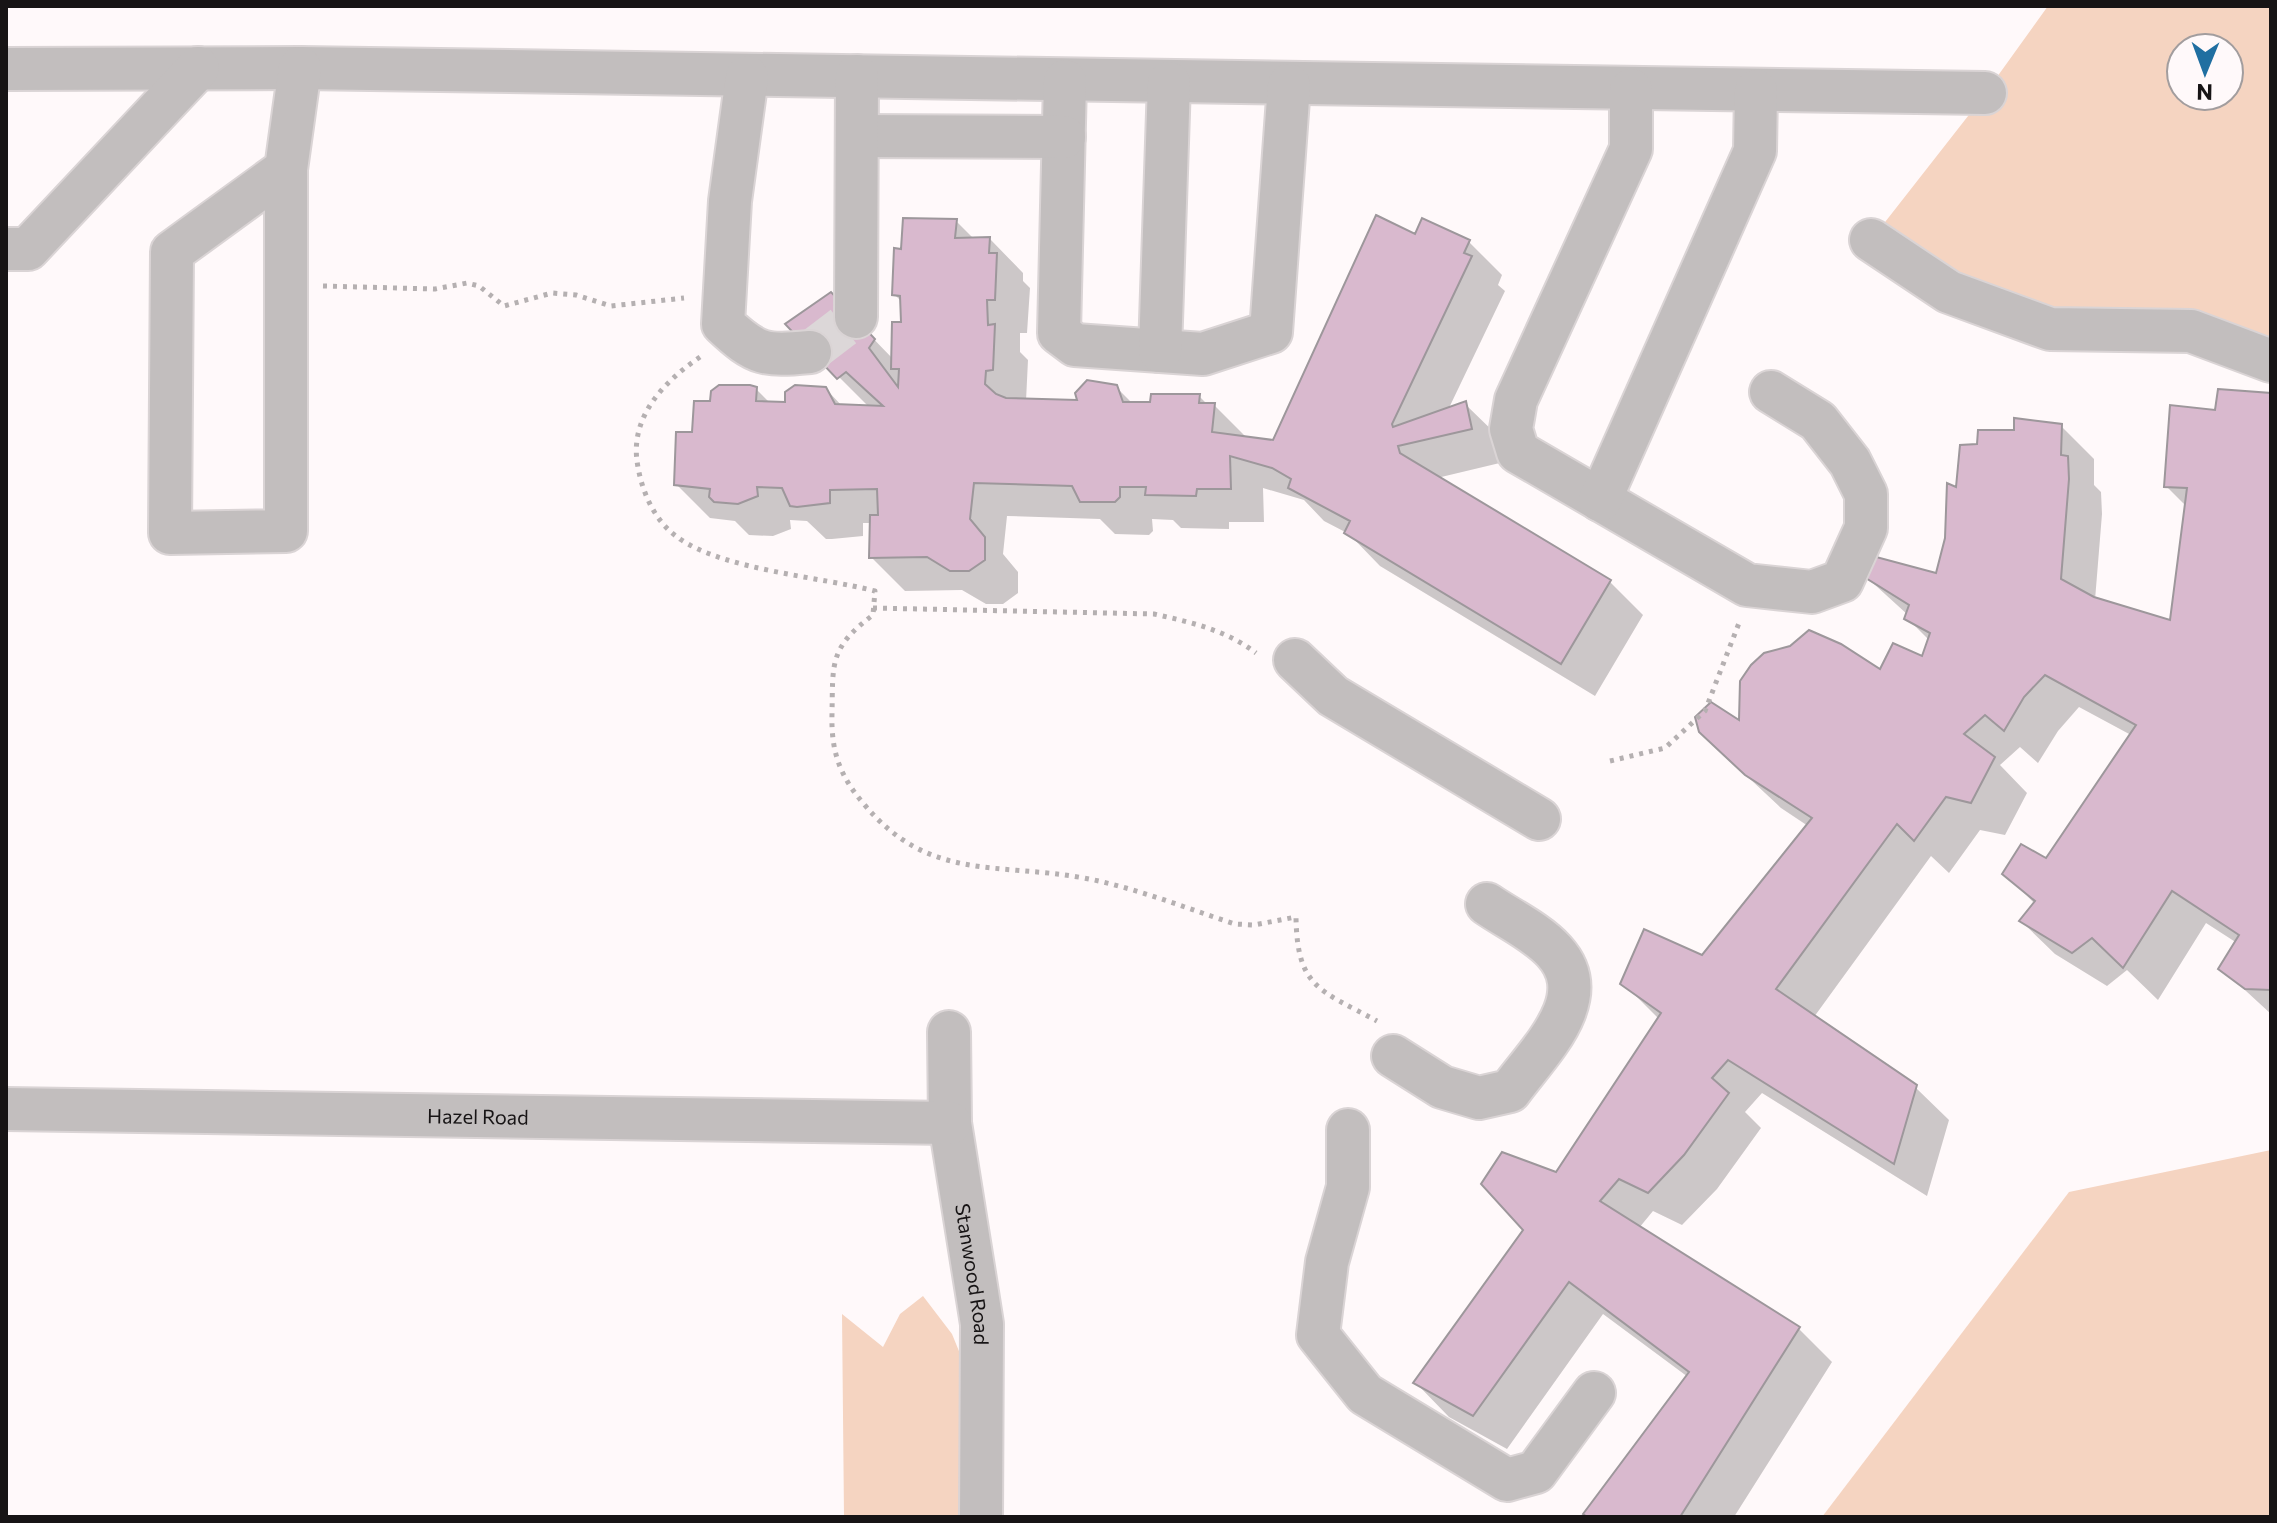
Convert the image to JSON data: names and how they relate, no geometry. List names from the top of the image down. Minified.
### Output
{"streets":{"street":["Hazel Road","Stanwood Road"]},"crossings":[["Hazel Road","Stanwood Road"]],"north":"bottom"}
